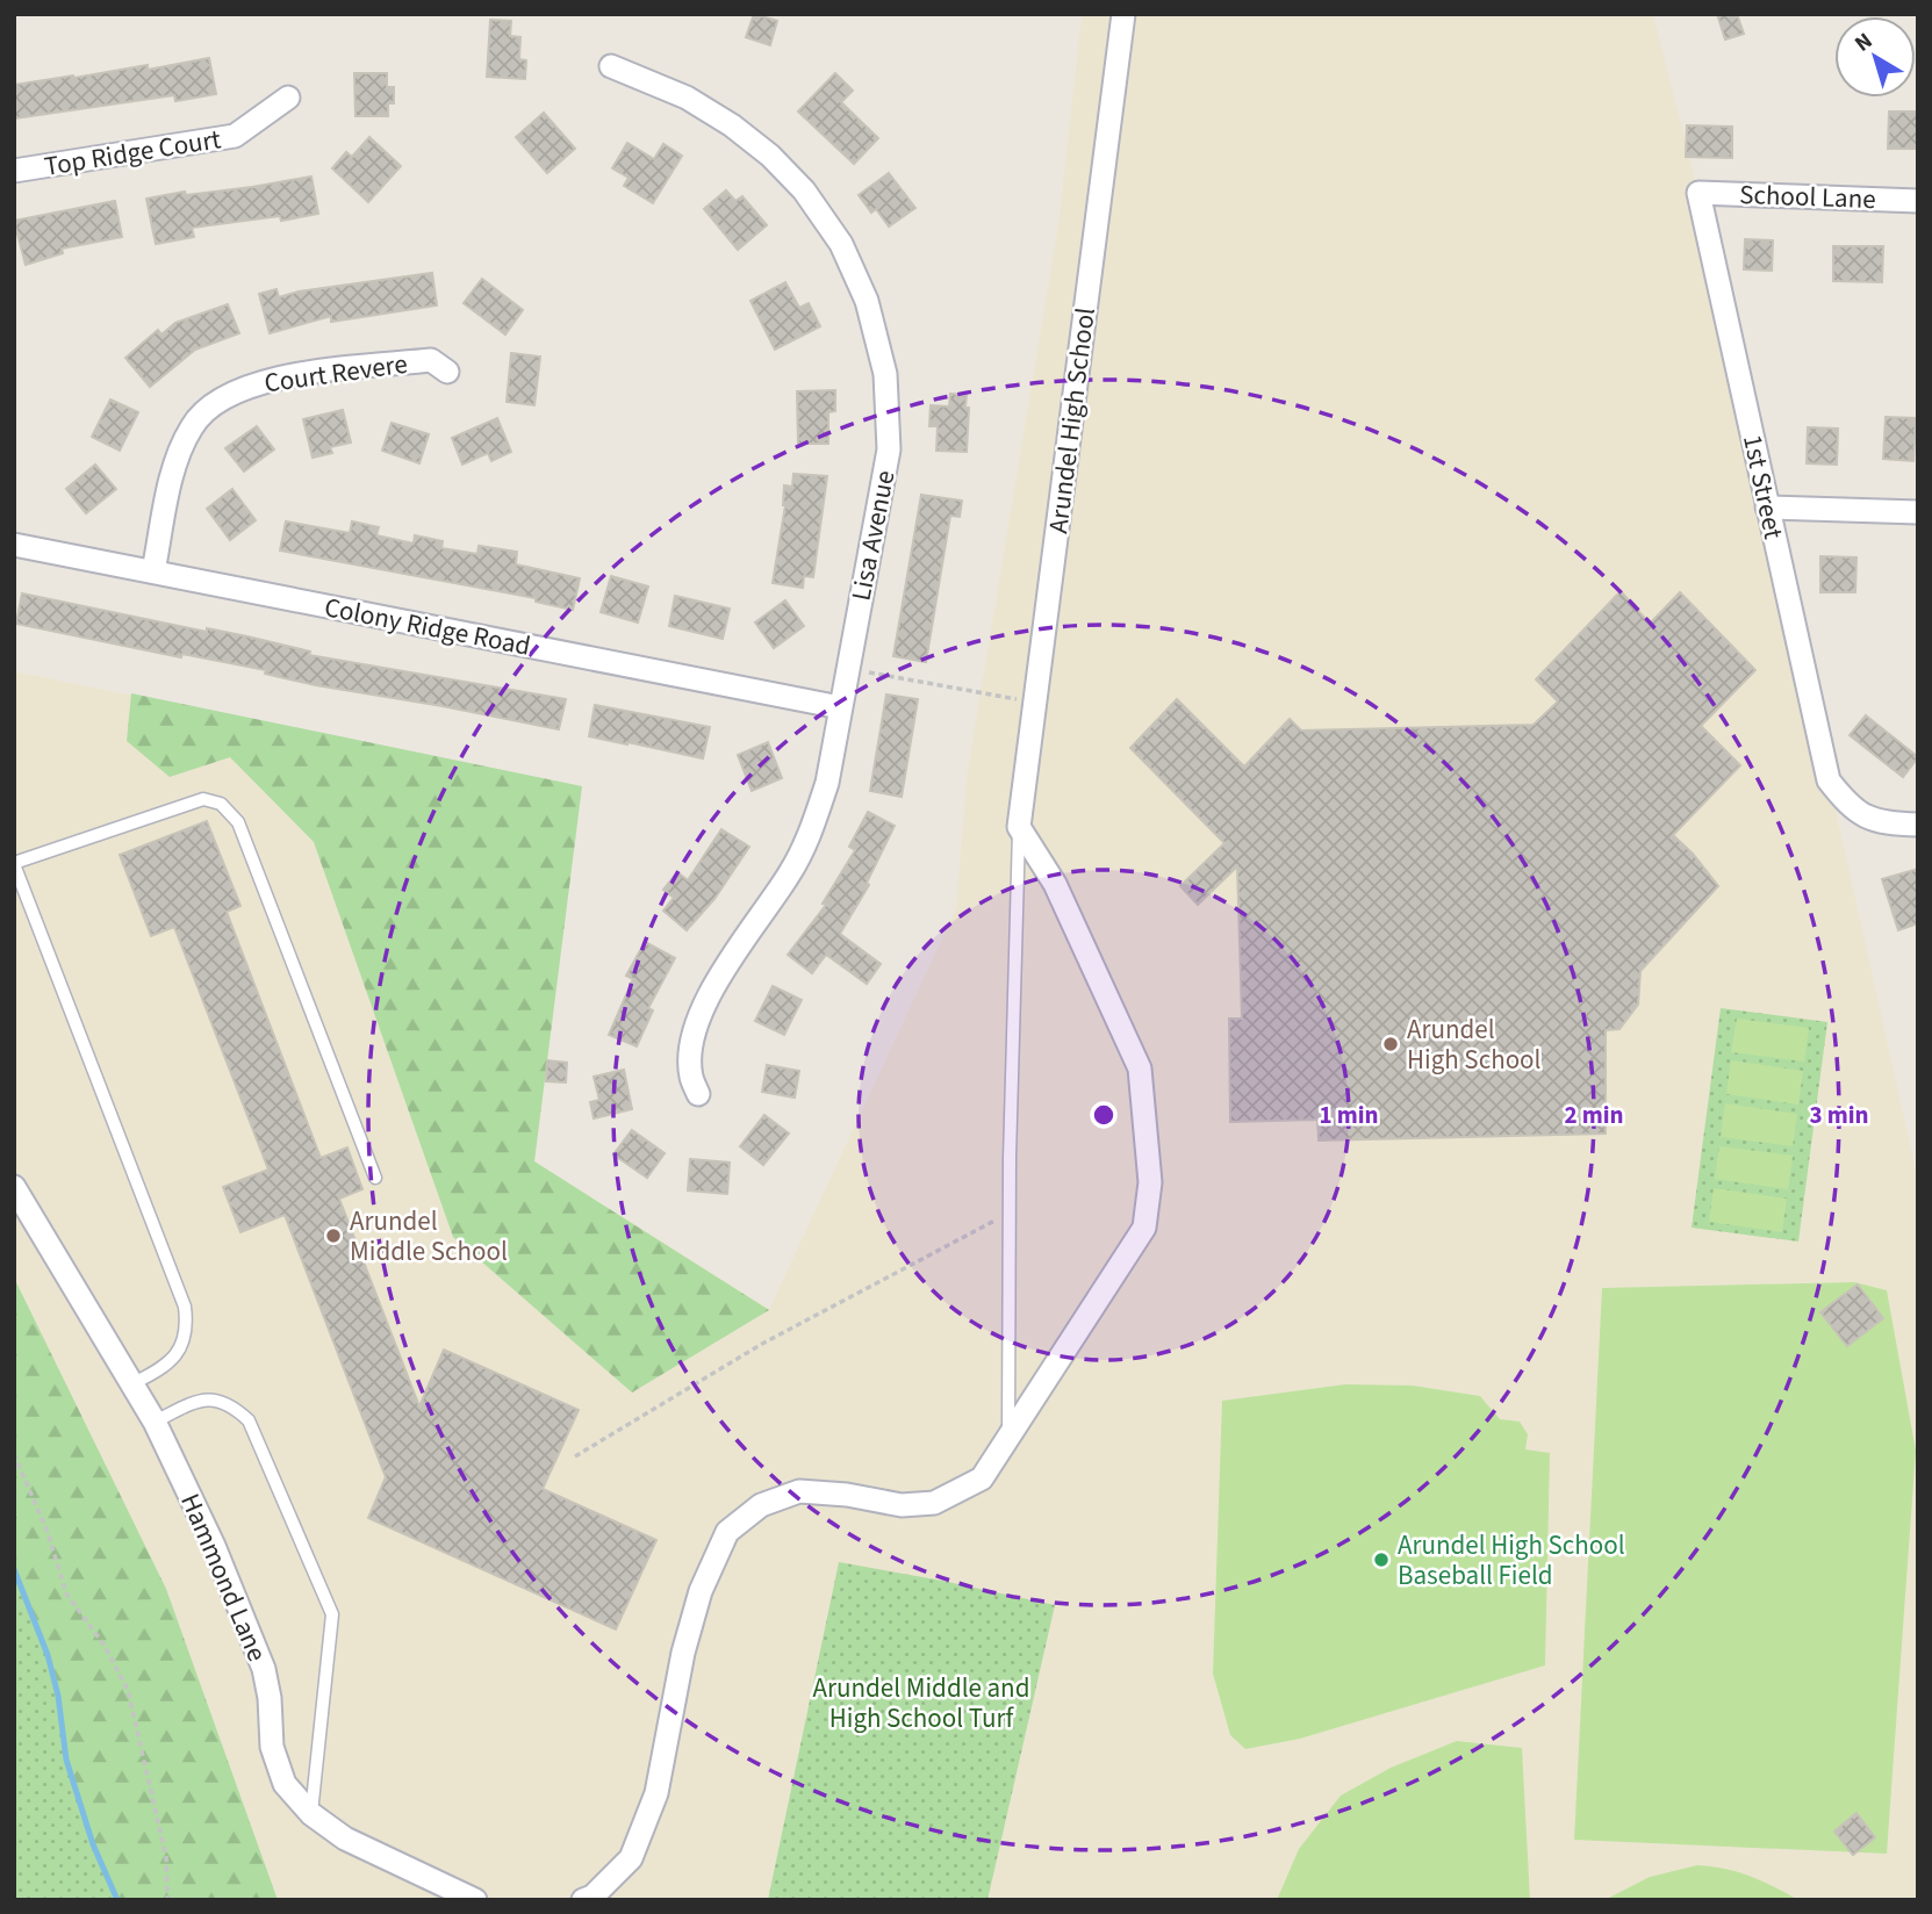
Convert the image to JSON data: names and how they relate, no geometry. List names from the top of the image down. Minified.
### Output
{"streets":{"street":["Top Ridge Court","School Lane","Court Revere","Arundel High School","1st Street","Lisa Avenue","Colony Ridge Road","Hammond Lane"]},"crossings":[["School Lane","1st Street"],["Court Revere","Colony Ridge Road"],["Lisa Avenue","Colony Ridge Road"]],"parks":["Arundel Middle and High School Turf"],"places":["Arundel High School","Arundel Middle School","Arundel High School Baseball Field"],"north":"top left","rings":["1 min","2 min","3 min"]}
